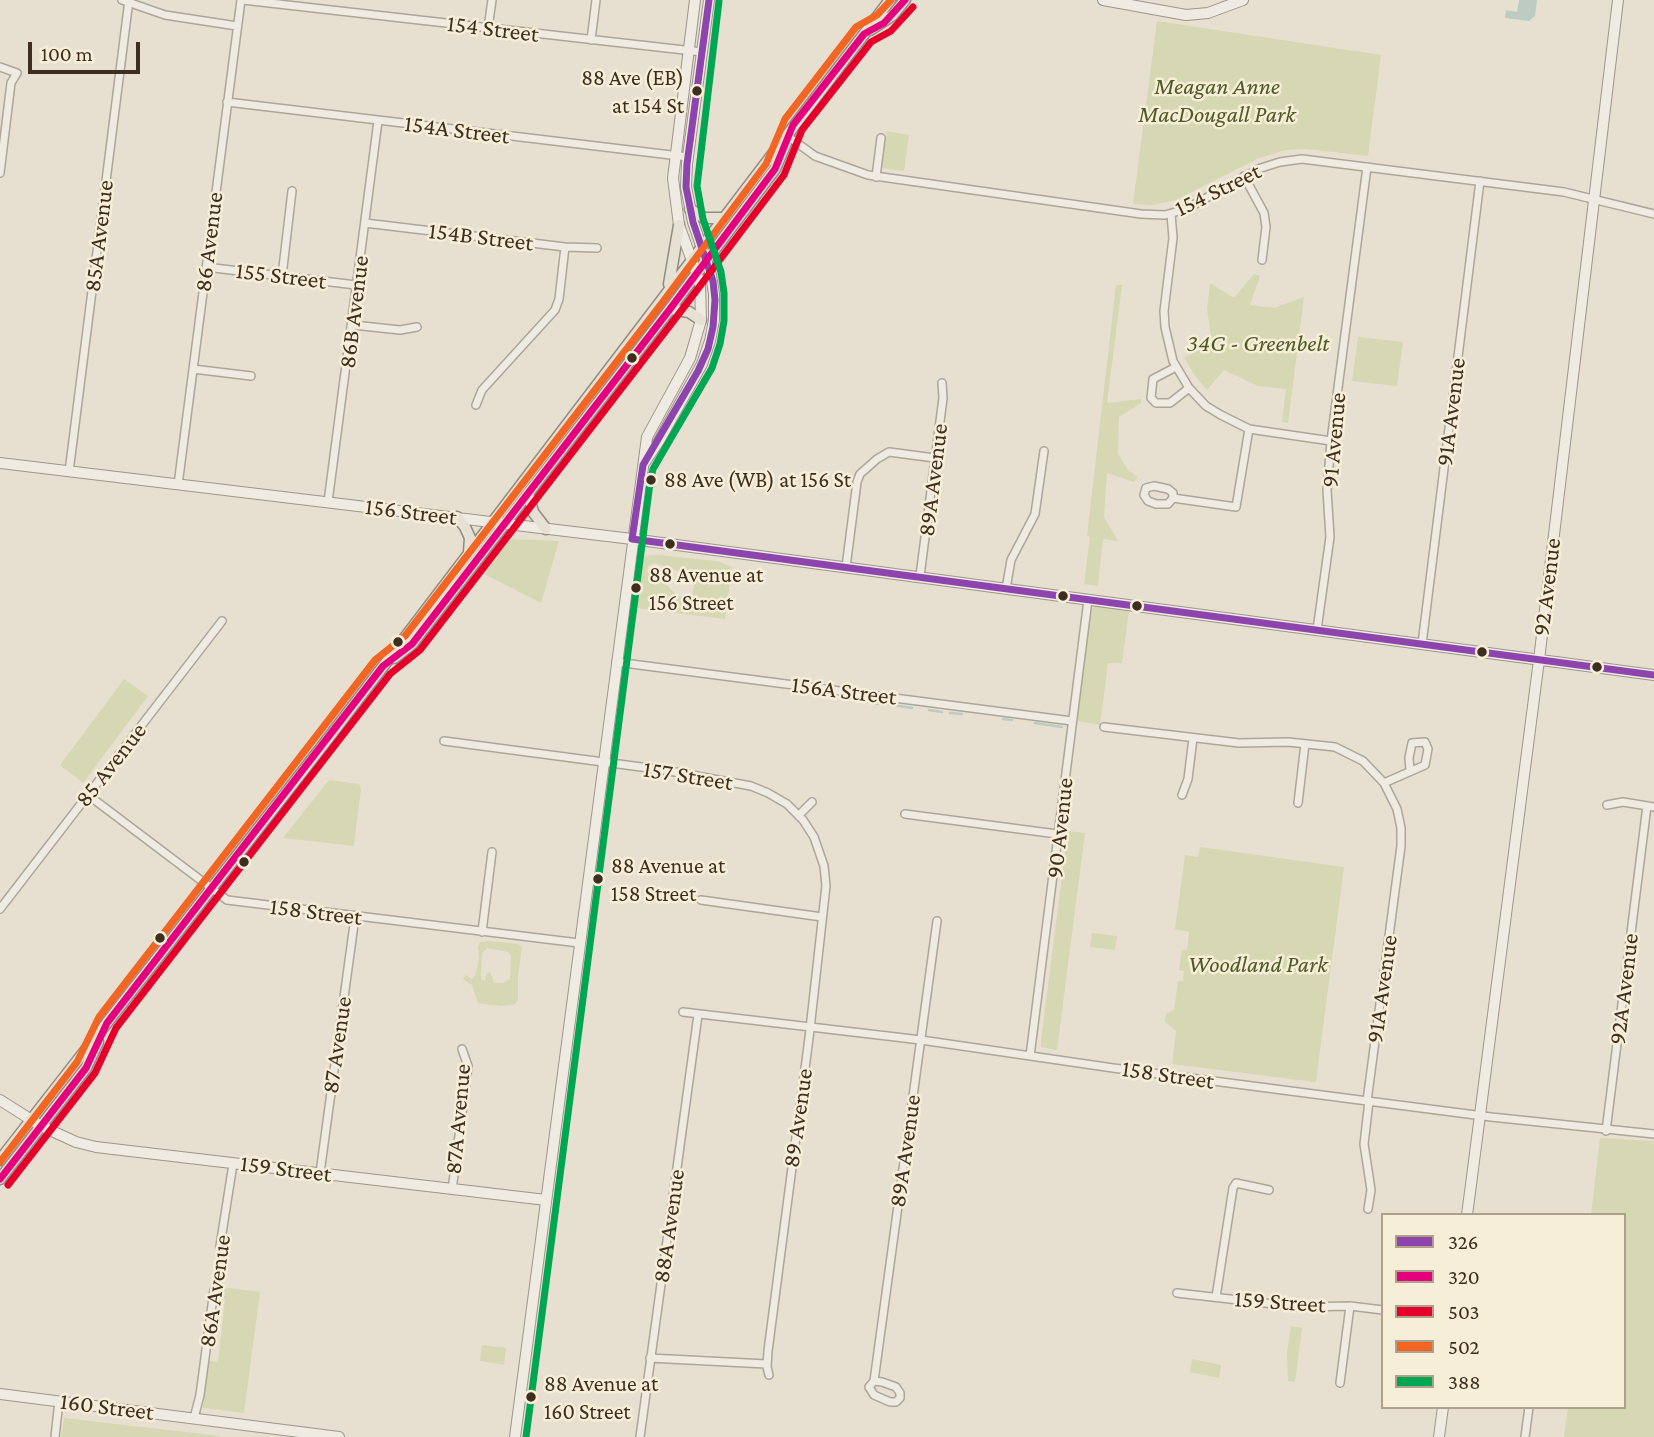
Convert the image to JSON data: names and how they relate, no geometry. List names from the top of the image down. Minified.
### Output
{"streets":{"main road":["156 Street","92 Avenue","159 Street","160 Street"],"street":["154 Street","154A Street","85A Avenue","154B Street","86 Avenue","155 Street","86B Avenue","91A Avenue","91 Avenue","89A Avenue","156A Street","85 Avenue","157 Street","90 Avenue","158 Street","92A Avenue","87 Avenue","89 Avenue","87A Avenue","88A Avenue","86A Avenue"]},"crossings":[["154 Street","86 Avenue"],["154 Street","91A Avenue"],["154 Street","91 Avenue"],["154 Street","92 Avenue"],["154A Street","86 Avenue"],["154A Street","86B Avenue"],["85A Avenue","156 Street"],["154B Street","86B Avenue"],["86 Avenue","155 Street"],["86 Avenue","156 Street"],["155 Street","86B Avenue"],["86B Avenue","156 Street"],["91A Avenue","156 Street"],["91A Avenue","158 Street"],["91 Avenue","156 Street"],["89A Avenue","156 Street"],["89A Avenue","158 Street"],["156 Street","92 Avenue"],["156 Street","90 Avenue"],["92 Avenue","158 Street"],["156A Street","90 Avenue"],["85 Avenue","158 Street"],["157 Street","89 Avenue"],["90 Avenue","158 Street"],["158 Street","92A Avenue"],["158 Street","87 Avenue"],["158 Street","89 Avenue"],["158 Street","88A Avenue"],["87 Avenue","159 Street"],["87A Avenue","159 Street"],["159 Street","86A Avenue"],["86A Avenue","160 Street"]],"parks":["Meagan Anne MacDougall Park","34G - Greenbelt","Woodland Park"],"places":["88 Ave (EB) at 154 St","88 Ave (WB) at 156 St","88 Avenue at 156 Street","88 Avenue at 158 Street","88 Avenue at 160 Street"],"lines":["transit line 326","transit line 320","transit line 502","transit line 388","transit line 503"],"legend":["326","320","503","502","388"],"scale_bar":"100 m"}
